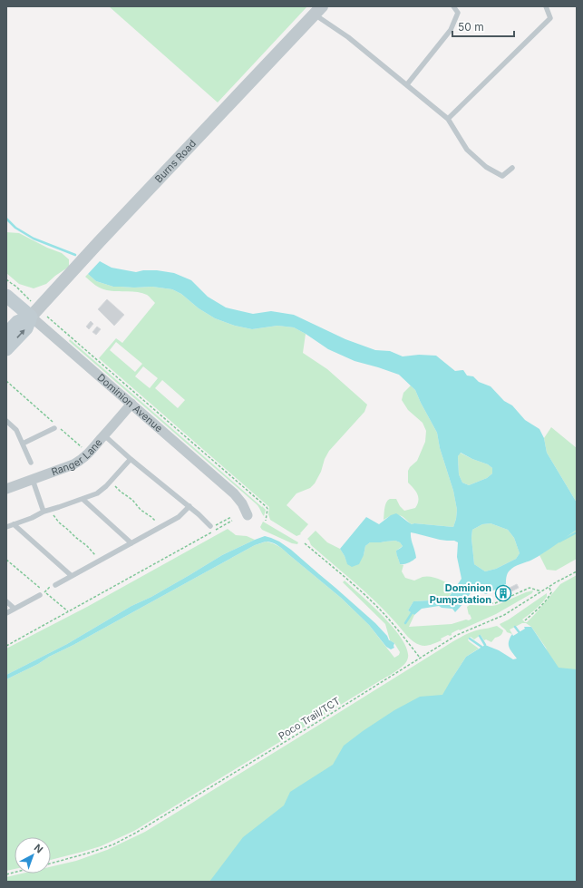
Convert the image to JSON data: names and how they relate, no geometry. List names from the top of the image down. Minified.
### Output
{"streets":{"main road":["Dominion Avenue"],"street":["Burns Road","Ranger Lane"],"path":["Poco Trail/TCT"]},"crossings":[["Burns Road","Dominion Avenue"],["Dominion Avenue","Ranger Lane"]],"places":{"building":["Dominion Pumpstation"]},"scale_bar":"50 m","north":"top right"}
